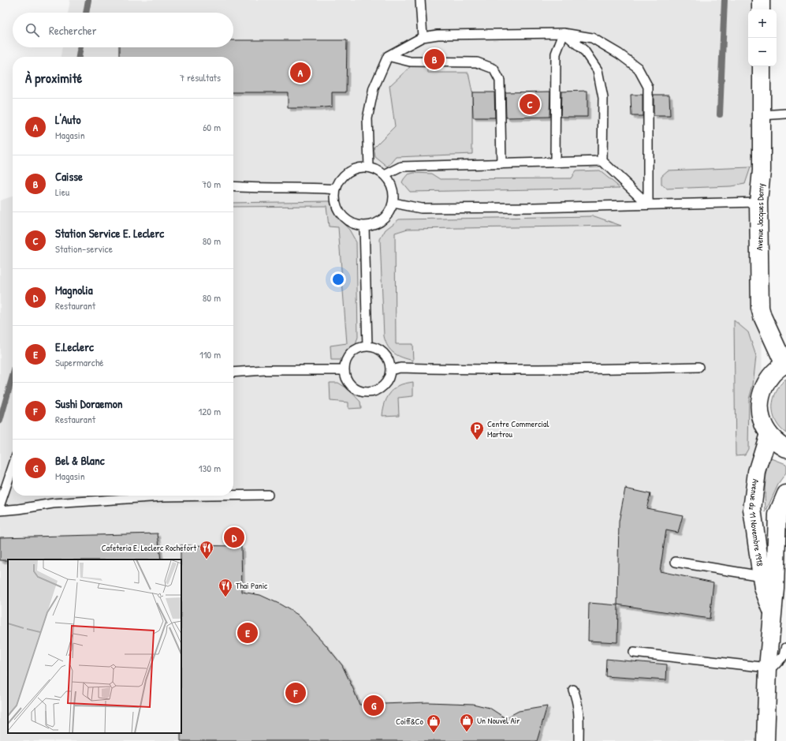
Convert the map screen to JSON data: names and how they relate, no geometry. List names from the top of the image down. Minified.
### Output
{"streets":{"main road":["Avenue Jacques Demy","Avenue du 11 Novembre 1918"]},"places":{"parking":["Centre Commercial Martrou"],"restaurant":["Cafeteria E. Leclerc Rochefort","Thai Panic"],"shop":["Un Nouvel Air","Coiff&Co"]},"page":{"map_buttons":["+","−"],"search":"Rechercher","pins":["B","A","C","D","E","F","G"],"heading":["À proximité","7 résultats"],"list":[{"mark":"A","name":"L'Auto","note":"Magasin","value":"60 m"},{"mark":"B","name":"Caisse","note":"Lieu","value":"70 m"},{"mark":"C","name":"Station Service E. Leclerc","note":"Station-service","value":"80 m"},{"mark":"D","name":"Magnolia","note":"Restaurant","value":"80 m"},{"mark":"E","name":"E.Leclerc","note":"Supermarché","value":"110 m"},{"mark":"F","name":"Sushi Doraemon","note":"Restaurant","value":"120 m"},{"mark":"G","name":"Bel & Blanc","note":"Magasin","value":"130 m"}]}}
